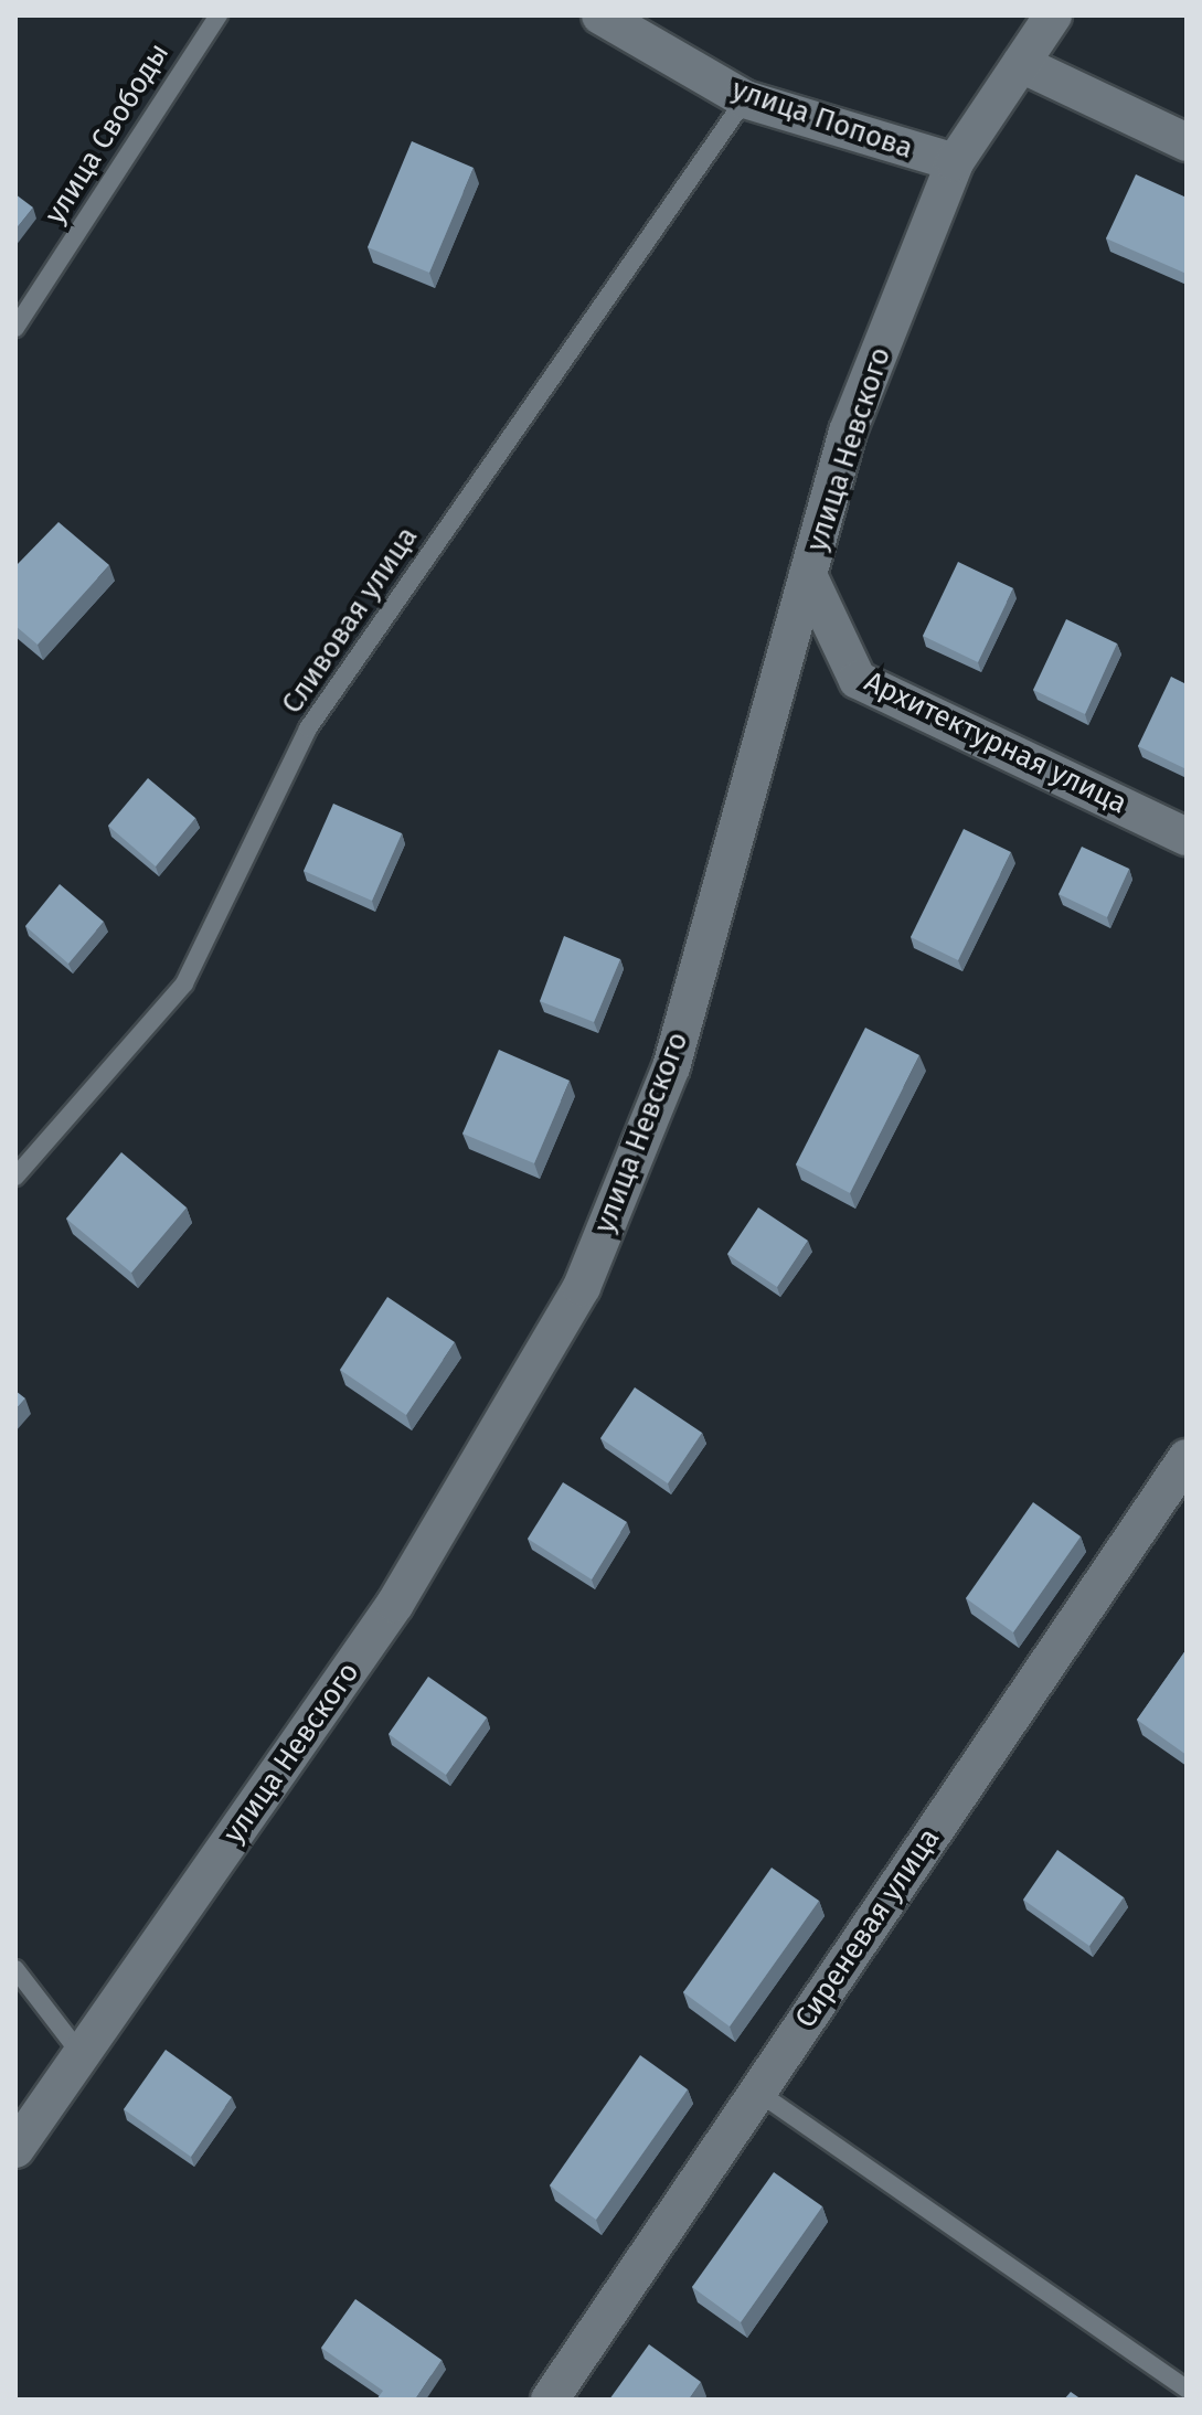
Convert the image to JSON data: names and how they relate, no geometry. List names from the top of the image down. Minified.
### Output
{"streets":{"street":["улица Попова","улица Невского","Архитектурная улица","Сиреневая улица"],"lane":["улица Свободы","Сливовая улица"]},"crossings":[["улица Попова","улица Невского"],["улица Попова","Сливовая улица"],["улица Невского","Архитектурная улица"]]}
